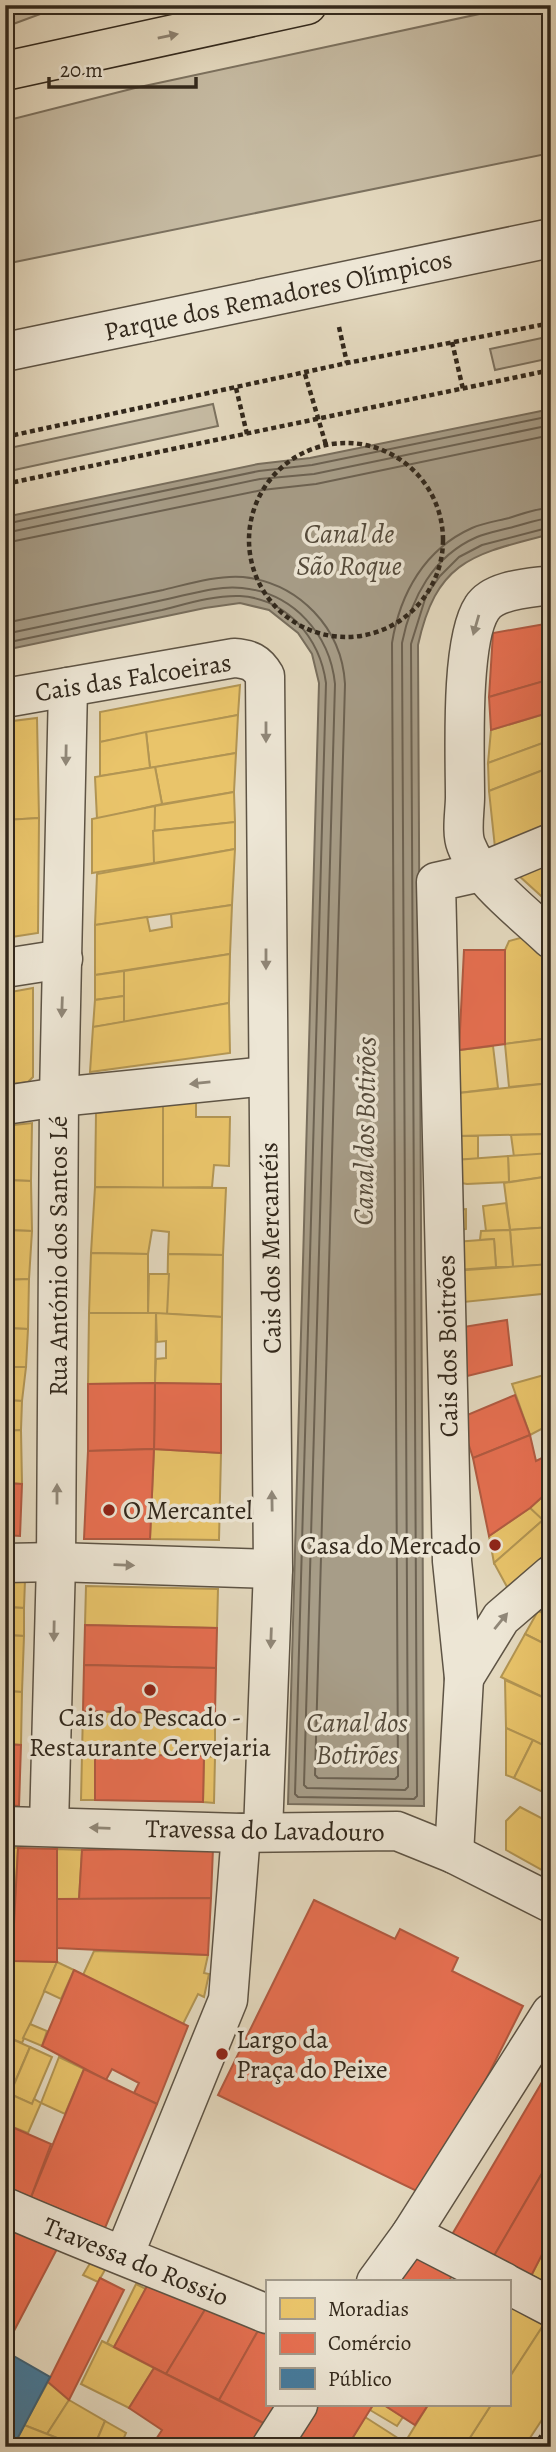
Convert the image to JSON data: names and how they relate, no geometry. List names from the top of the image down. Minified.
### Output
{"streets":{"street":["Parque dos Remadores Olímpicos","Cais das Falcoeiras","Cais dos Mercantéis","Rua António dos Santos Lé","Cais dos Boitrões","Travessa do Lavadouro","Travessa do Rossio"]},"crossings":[["Cais das Falcoeiras","Cais dos Mercantéis"],["Cais das Falcoeiras","Rua António dos Santos Lé"],["Cais dos Mercantéis","Travessa do Lavadouro"],["Rua António dos Santos Lé","Travessa do Lavadouro"],["Cais dos Boitrões","Travessa do Lavadouro"]],"water":["Canal de São Roque","Canal dos Botirões"],"places":["O Mercantel","Casa do Mercado","Cais do Pescado - Restaurante Cervejaria","Largo da Praça do Peixe"],"legend":["Moradias","Comércio","Público"],"scale_bar":"20 m"}
